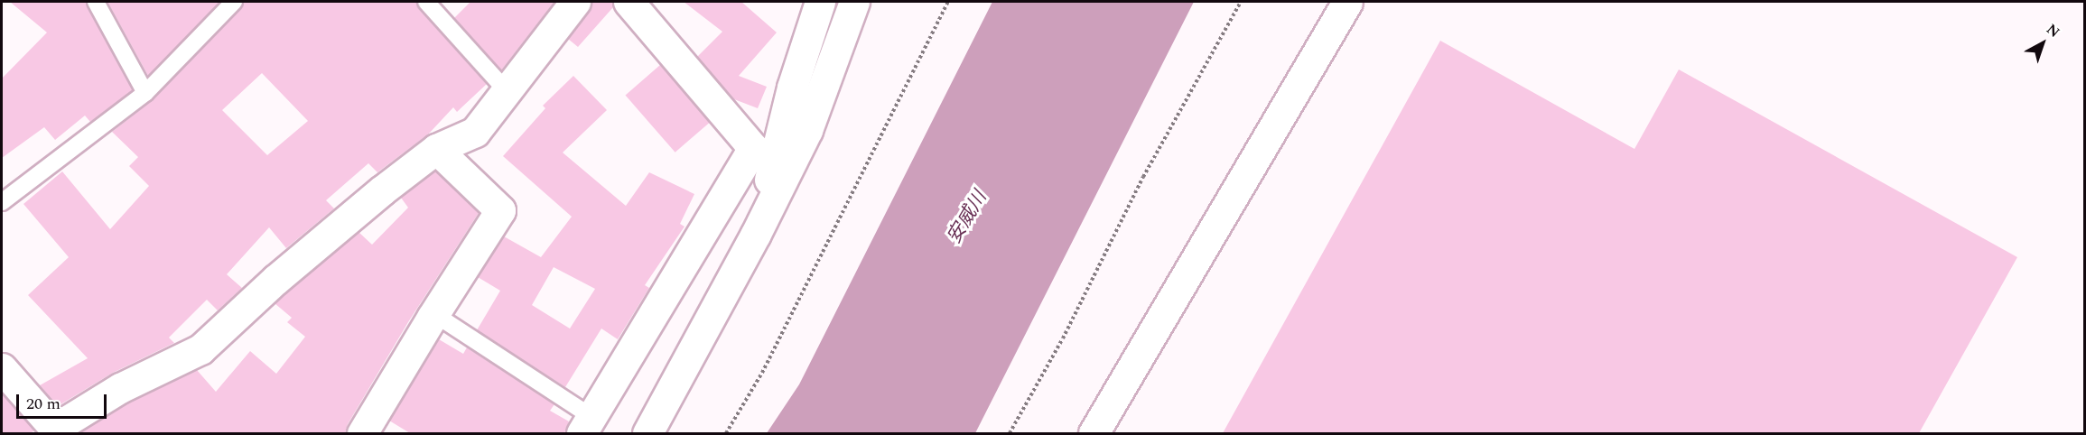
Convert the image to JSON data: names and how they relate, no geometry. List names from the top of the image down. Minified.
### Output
{"water":["安威川"],"scale_bar":"20 m","north":"top right"}
